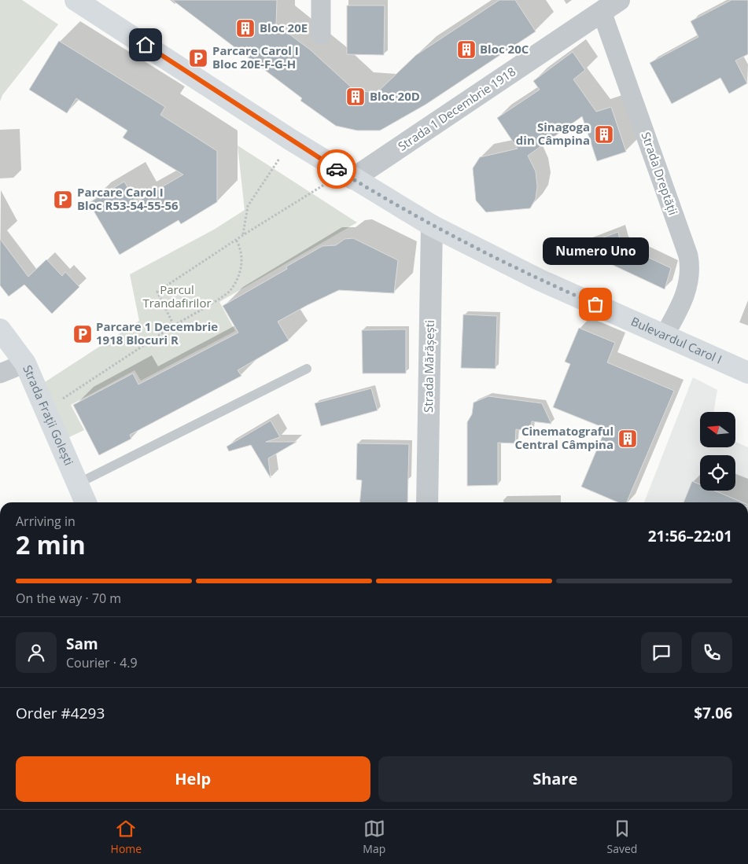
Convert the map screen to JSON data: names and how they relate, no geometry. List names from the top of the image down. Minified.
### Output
{"streets":{"main road":["Bulevardul Carol I","Strada Frații Golești"],"street":["Strada 1 Decembrie 1918","Strada Dreptății","Strada Mărășești"]},"crossings":[["Strada 1 Decembrie 1918","Strada Dreptății"],["Strada 1 Decembrie 1918","Bulevardul Carol I"],["Strada Dreptății","Bulevardul Carol I"],["Bulevardul Carol I","Strada Mărășești"]],"parks":["Parcul Trandafirilor"],"places":{"building":["Bloc 20E","Bloc 20C","Bloc 20D","Sinagoga din Câmpina","Cinematograful Central Câmpina"],"parking":["Parcare Carol I Bloc 20E-F-G-H","Parcare Carol I Bloc R53-54-55-56","Parcare 1 Decembrie 1918 Blocuri R"],"other":["Numero Uno"]},"north":"left","page":{"bubble":"Numero Uno","heading":["2 min","Arriving in","21:56–22:01"],"panel":["Sam","Courier · 4.9","Order #4293","$7.06"],"bar":"On the way · 70 m","buttons":["Help","Share"],"tabs":["Home","Map","Saved"]}}
